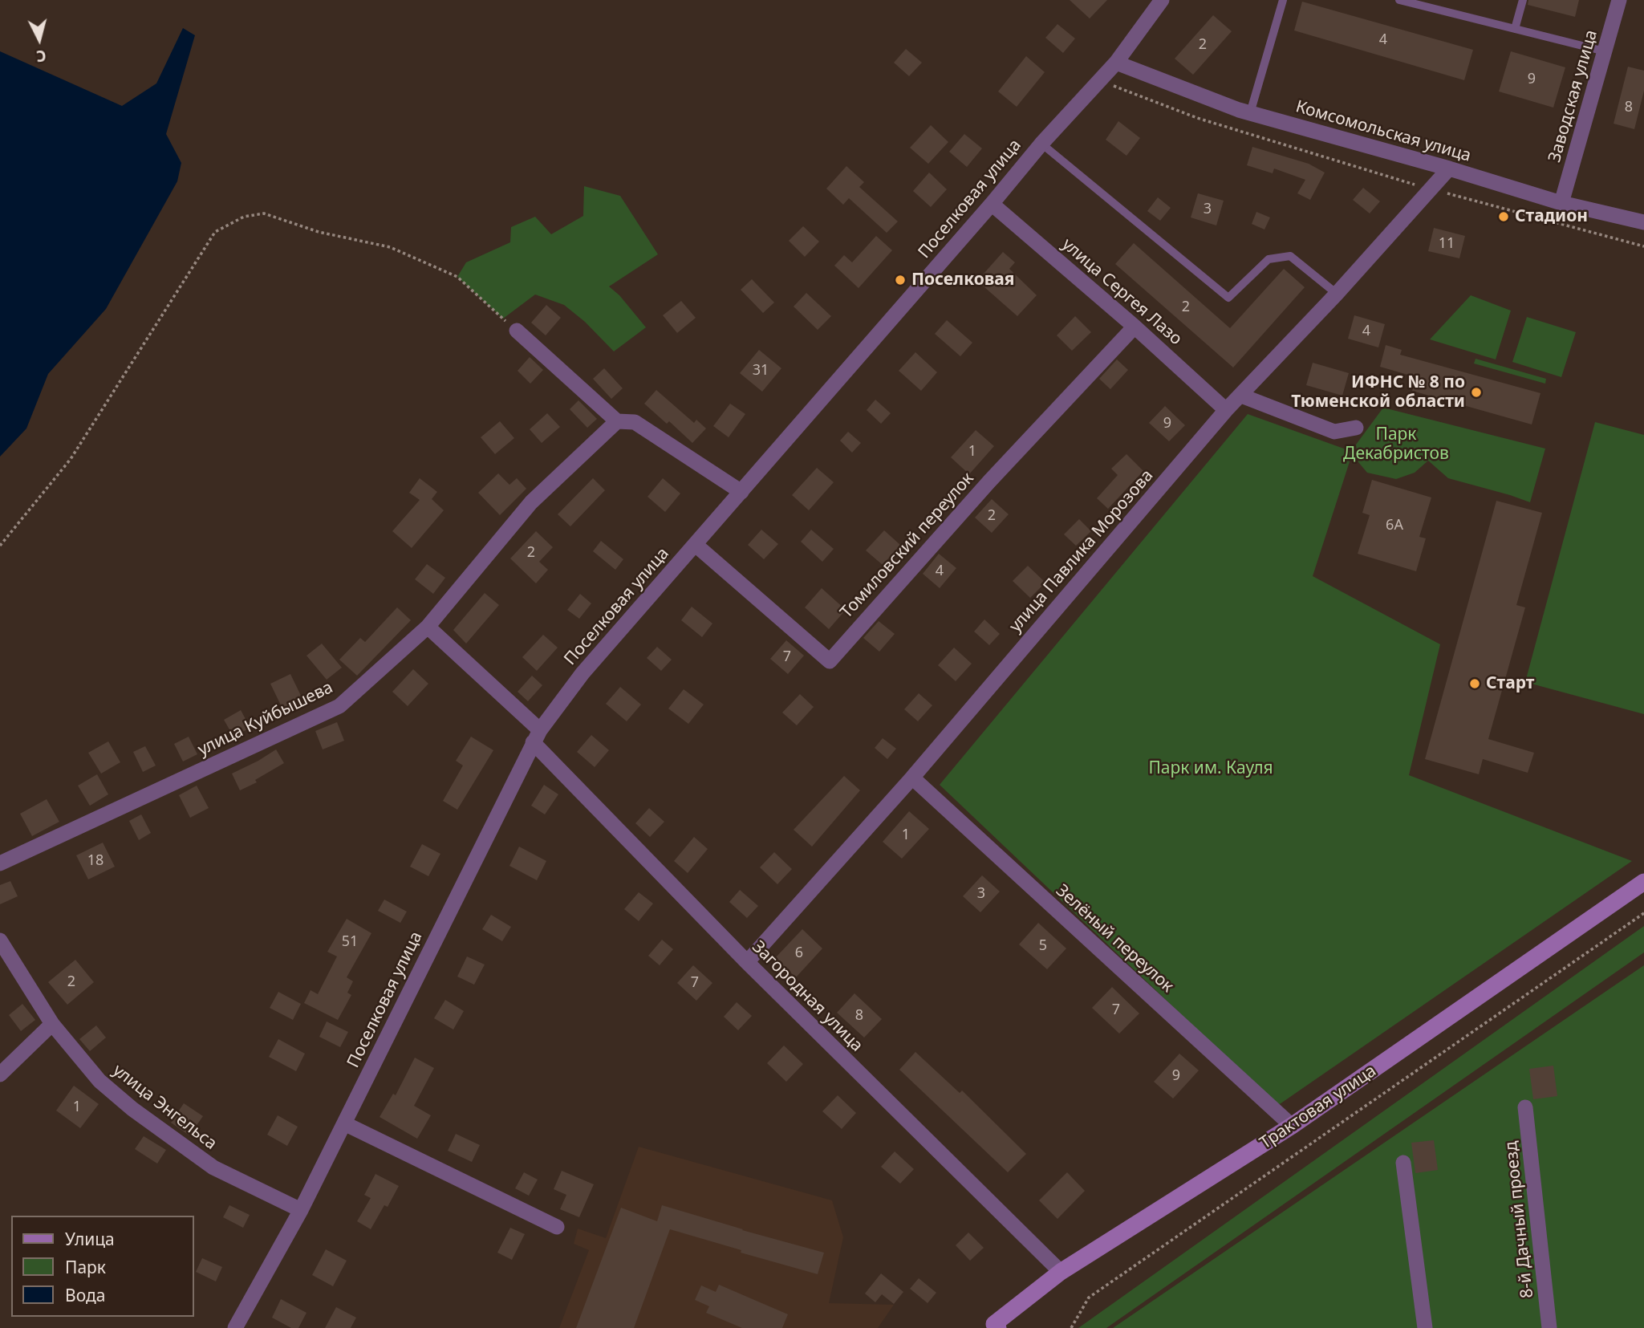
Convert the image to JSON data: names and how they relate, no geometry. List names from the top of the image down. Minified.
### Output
{"streets":{"street":["Заводская улица","Комсомольская улица","Поселковая улица","улица Сергея Лазо","Томиловский переулок","улица Павлика Морозова","улица Куйбышева","Зелёный переулок","Загородная улица","улица Энгельса","Трактовая улица","8-й Дачный проезд"]},"crossings":[["Заводская улица","Комсомольская улица"],["Комсомольская улица","Поселковая улица"],["Комсомольская улица","улица Павлика Морозова"],["Поселковая улица","улица Сергея Лазо"],["Поселковая улица","Томиловский переулок"],["Поселковая улица","Загородная улица"],["Поселковая улица","улица Энгельса"],["улица Сергея Лазо","Томиловский переулок"],["улица Сергея Лазо","улица Павлика Морозова"],["улица Павлика Морозова","Зелёный переулок"],["улица Павлика Морозова","Загородная улица"],["улица Куйбышева","Загородная улица"],["Зелёный переулок","Трактовая улица"],["Загородная улица","Трактовая улица"]],"parks":["Парк Декабристов","Парк им. Кауля"],"places":["Стадион","Поселковая","ИФНС № 8 по Тюменской области","Старт"],"house_numbers":["4","2","9","8","3","11","2","4","31","9","1","2","6А","2","4","7","1","18","3","51","5","6","2","7","7","8","9","1"],"legend":["Улица","Парк","Вода"],"north":"bottom"}
